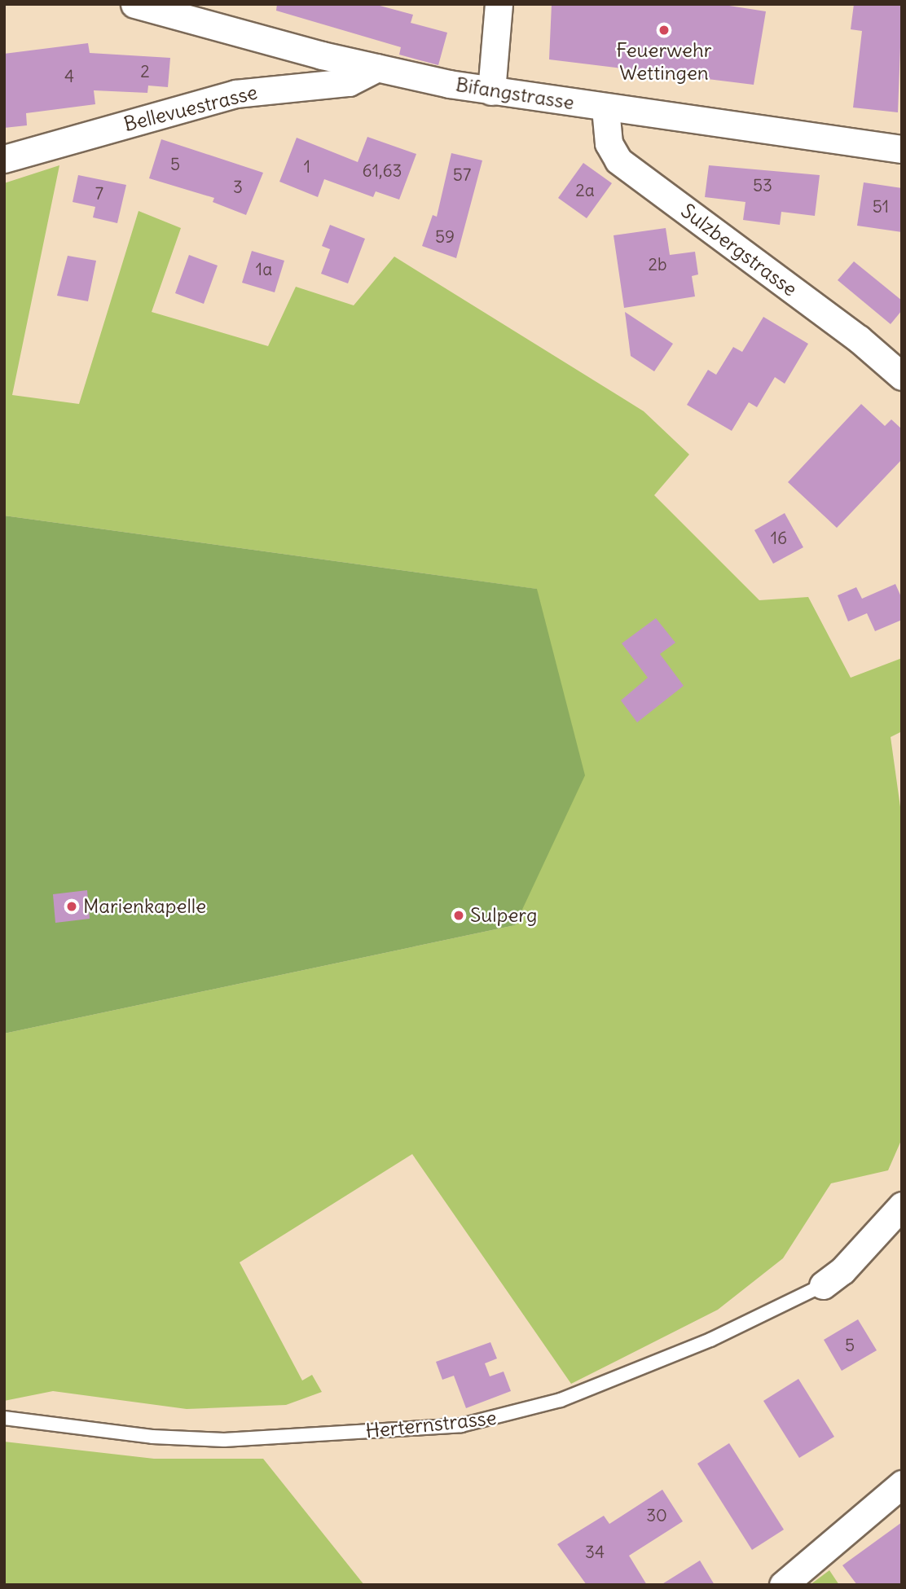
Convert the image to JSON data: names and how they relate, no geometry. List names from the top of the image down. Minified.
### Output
{"streets":{"street":["Bifangstrasse","Bellevuestrasse","Sulzbergstrasse","Herternstrasse"]},"crossings":[["Bifangstrasse","Bellevuestrasse"],["Bifangstrasse","Sulzbergstrasse"]],"places":["Feuerwehr Wettingen","Marienkapelle","Sulperg"],"house_numbers":["2","4","5","1","61,63","57","53","3","2a","7","51","59","2b","1a","16","5","30","34"]}
